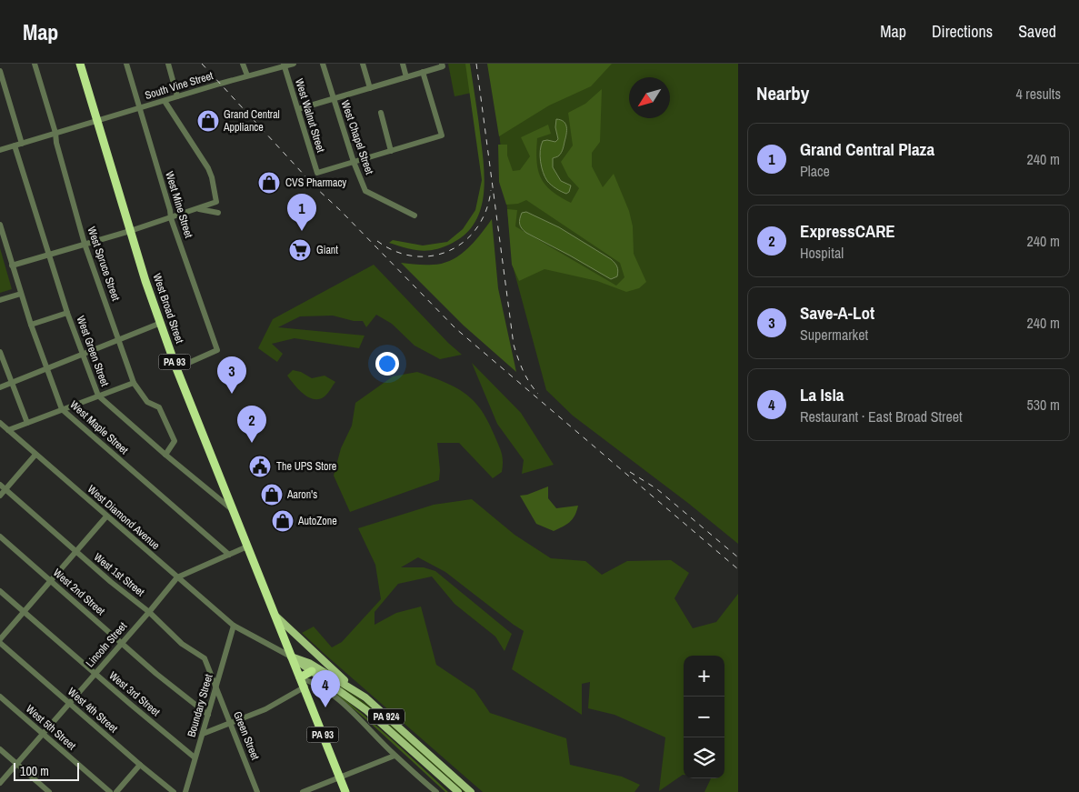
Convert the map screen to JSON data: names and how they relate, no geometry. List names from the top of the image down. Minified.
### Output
{"streets":{"highway":["West Broad Street","PA 93"],"main road":["PA 924"],"street":["South Vine Street","West Walnut Street","West Chapel Street","West Mine Street","West Spruce Street","West Green Street","West Maple Street","West Diamond Avenue","West 1st Street","West 2nd Street","Lincoln Street","West 3rd Street","Boundary Street","West 4th Street","West 5th Street","Green Street"]},"crossings":[["South Vine Street","West Walnut Street"],["South Vine Street","West Mine Street"],["South Vine Street","West Spruce Street"],["South Vine Street","West Broad Street"],["South Vine Street","West Green Street"],["West Walnut Street","West Chapel Street"],["West Mine Street","West Broad Street"],["West Spruce Street","West Green Street"],["West Broad Street","West Green Street"],["West Broad Street","PA 93"],["West Broad Street","West Diamond Avenue"],["West Broad Street","Lincoln Street"],["West Broad Street","PA 924"],["PA 93","West Diamond Avenue"],["PA 93","PA 924"],["West Maple Street","Lincoln Street"],["West Diamond Avenue","Lincoln Street"],["West Diamond Avenue","Boundary Street"],["West Diamond Avenue","PA 924"],["West 1st Street","Lincoln Street"],["West 1st Street","Boundary Street"],["West 1st Street","Green Street"],["West 2nd Street","Lincoln Street"],["West 2nd Street","Boundary Street"],["Lincoln Street","West 3rd Street"],["Lincoln Street","West 4th Street"],["Lincoln Street","West 5th Street"],["West 3rd Street","Boundary Street"],["Boundary Street","Green Street"]],"places":{"shop":["Grand Central Appliance","CVS Pharmacy","Aaron's","AutoZone"],"supermarket":["Giant"],"public building":["The UPS Store"]},"scale_bar":"100 m","north":"bottom left","page":{"header":"Map","nav":["Map","Directions","Saved"],"heading":["Nearby","4 results"],"list":[{"mark":"1","name":"Grand Central Plaza","note":"Place","value":"240 m"},{"mark":"2","name":"ExpressCARE","note":"Hospital","value":"240 m"},{"mark":"3","name":"Save-A-Lot","note":"Supermarket","value":"240 m"},{"mark":"4","name":"La Isla","note":"Restaurant · East Broad Street","value":"530 m"}],"pins":["1","3","2","4"],"map_buttons":["+","−"],"scale":"100 m"}}
